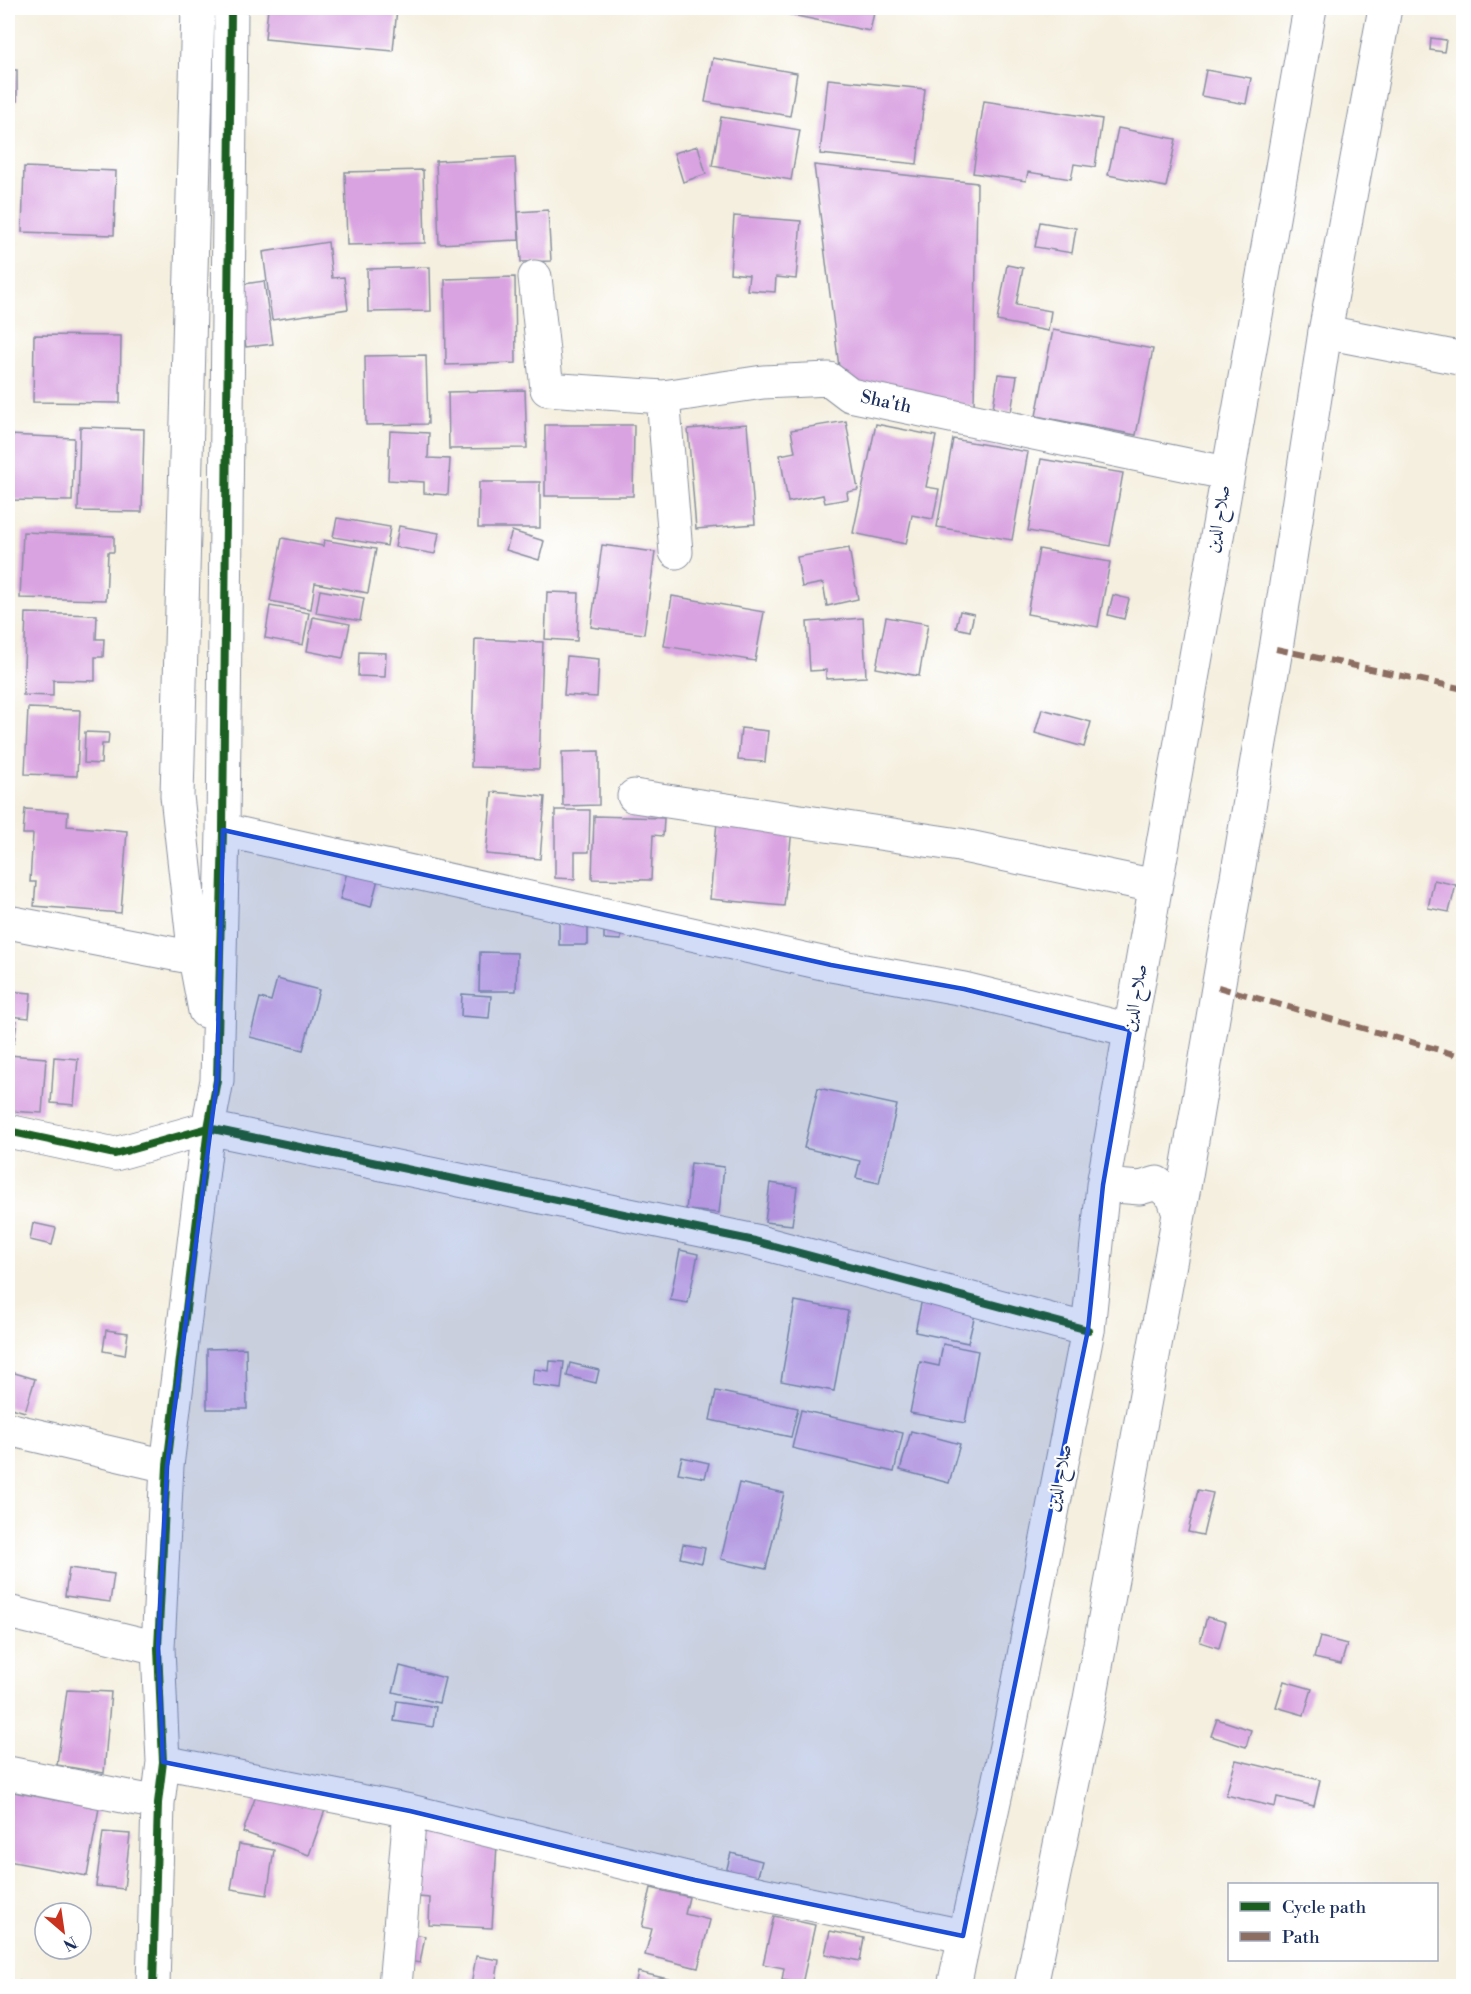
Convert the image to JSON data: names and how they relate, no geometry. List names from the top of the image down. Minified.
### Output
{"streets":{"main road":["Sha'th","صلاح الدين"]},"crossings":[["Sha'th","صلاح الدين"]],"legend":["Cycle path","Path"],"north":"bottom right"}
